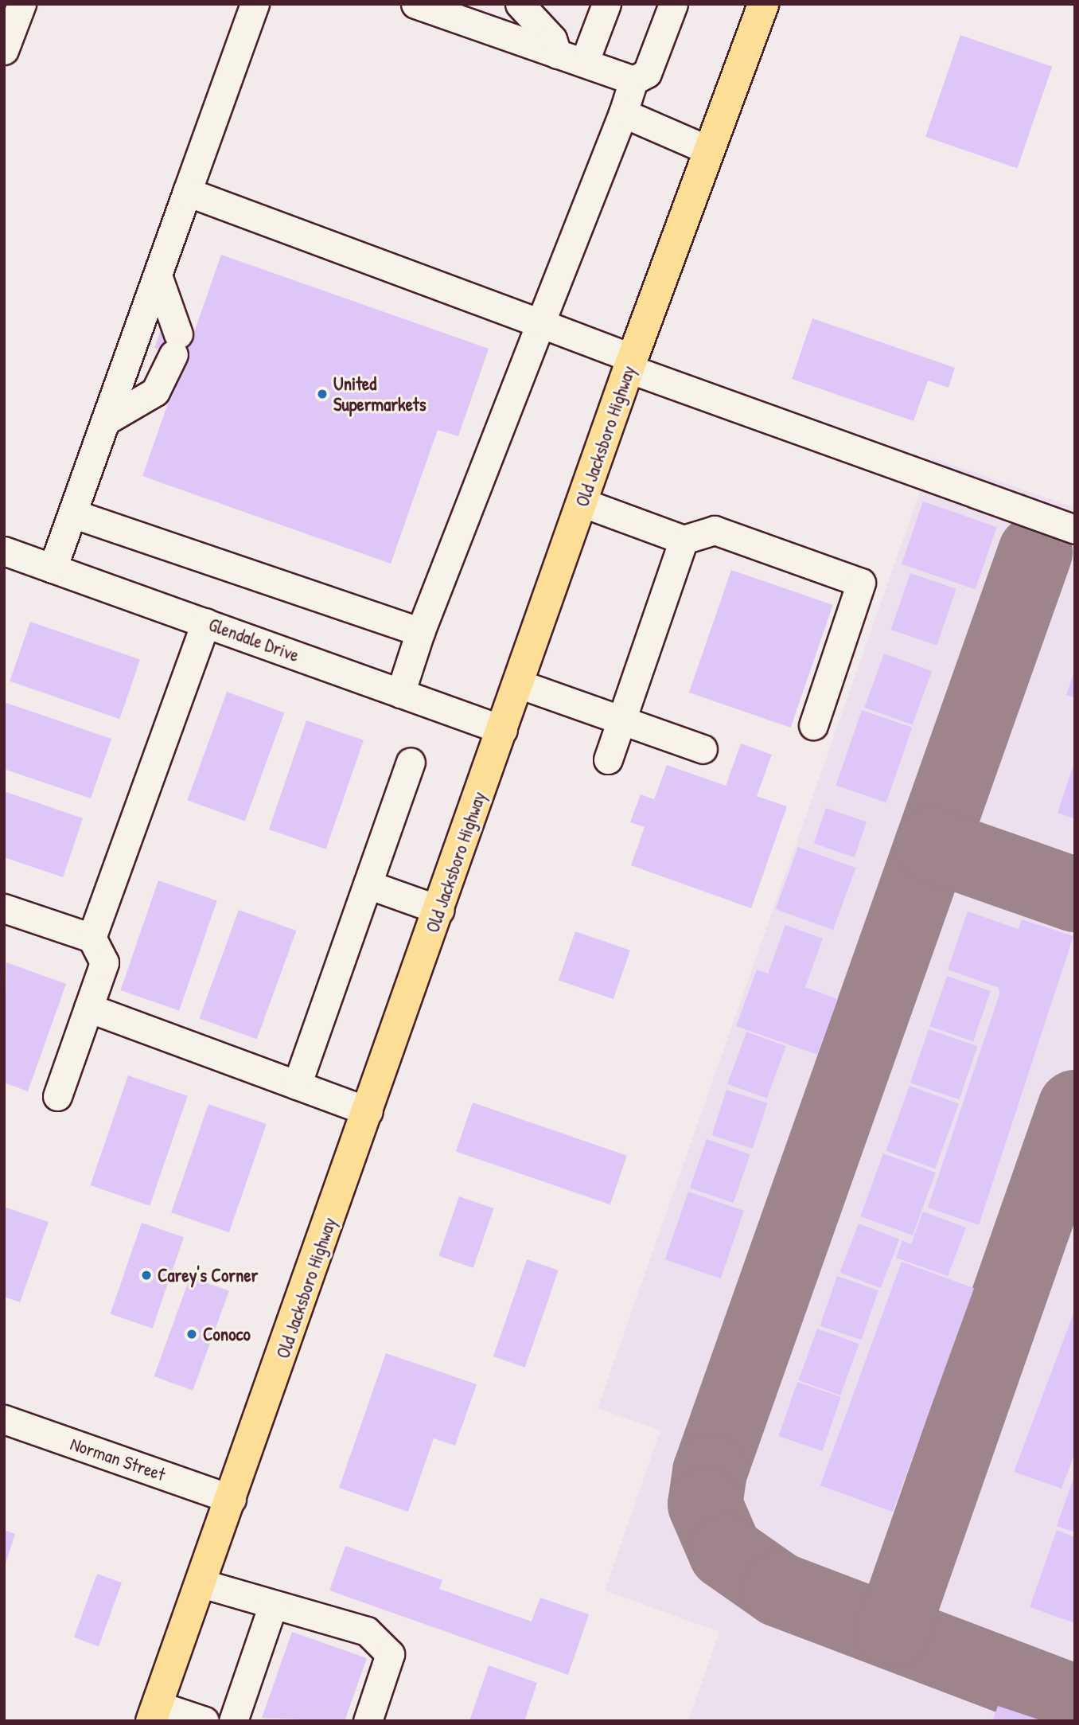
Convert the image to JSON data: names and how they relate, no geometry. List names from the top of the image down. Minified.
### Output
{"streets":{"main road":["Old Jacksboro Highway"],"street":["Glendale Drive","Norman Street"]},"crossings":[["Old Jacksboro Highway","Glendale Drive"],["Old Jacksboro Highway","Norman Street"]],"places":["United Supermarkets","Carey's Corner","Conoco"]}
